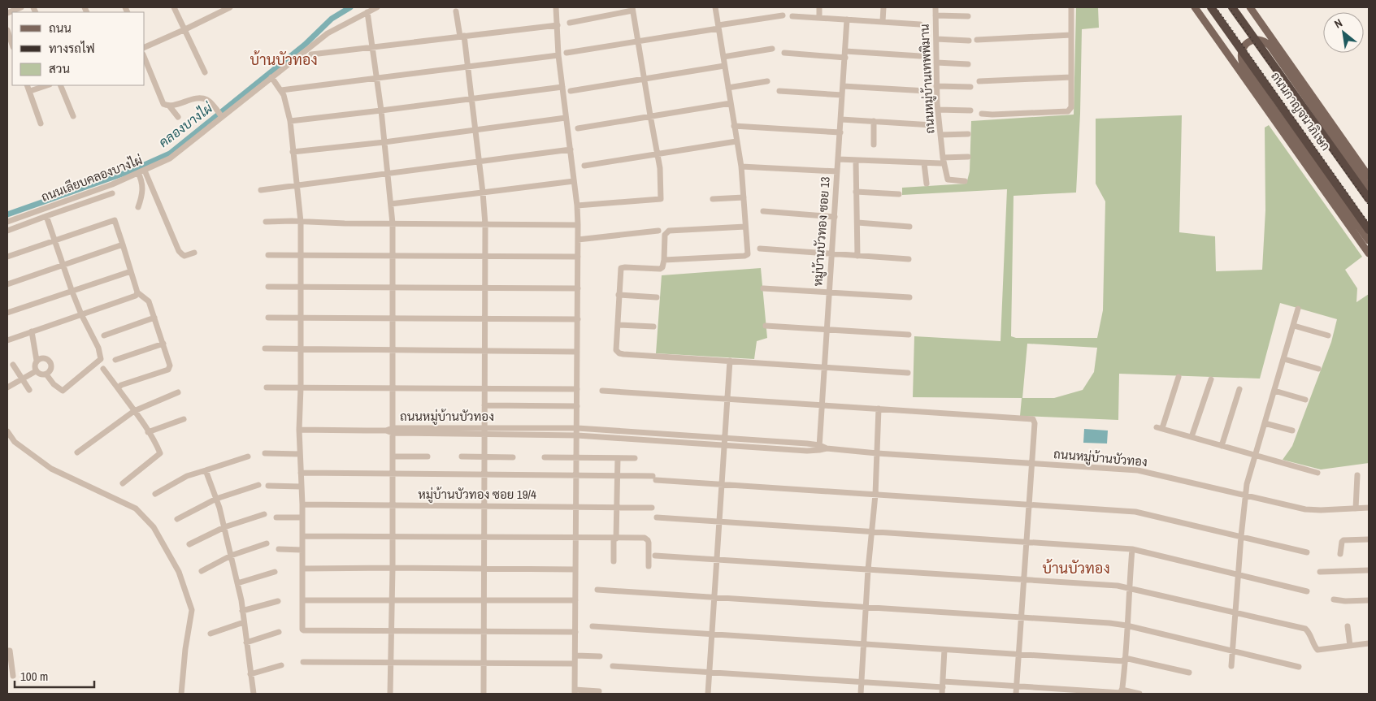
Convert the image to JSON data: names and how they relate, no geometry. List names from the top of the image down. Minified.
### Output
{"streets":{"highway":["ถนนกาญจนาภิเษก"],"street":["ถนนหมู่บ้านเทพพิมาน","ถนนเลียบคลองบางไผ่","หมู่บ้านบัวทอง ซอย 13","ถนนหมู่บ้านบัวทอง","หมู่บ้านบัวทอง ซอย 19/4"]},"crossings":[["หมู่บ้านบัวทอง ซอย 13","ถนนหมู่บ้านบัวทอง"]],"districts":["บ้านบัวทอง","บ้านบัวทอง"],"water":["คลองบางไผ่"],"legend":["ถนน","ทางรถไฟ","สวน"],"scale_bar":"100 m","north":"top left"}
